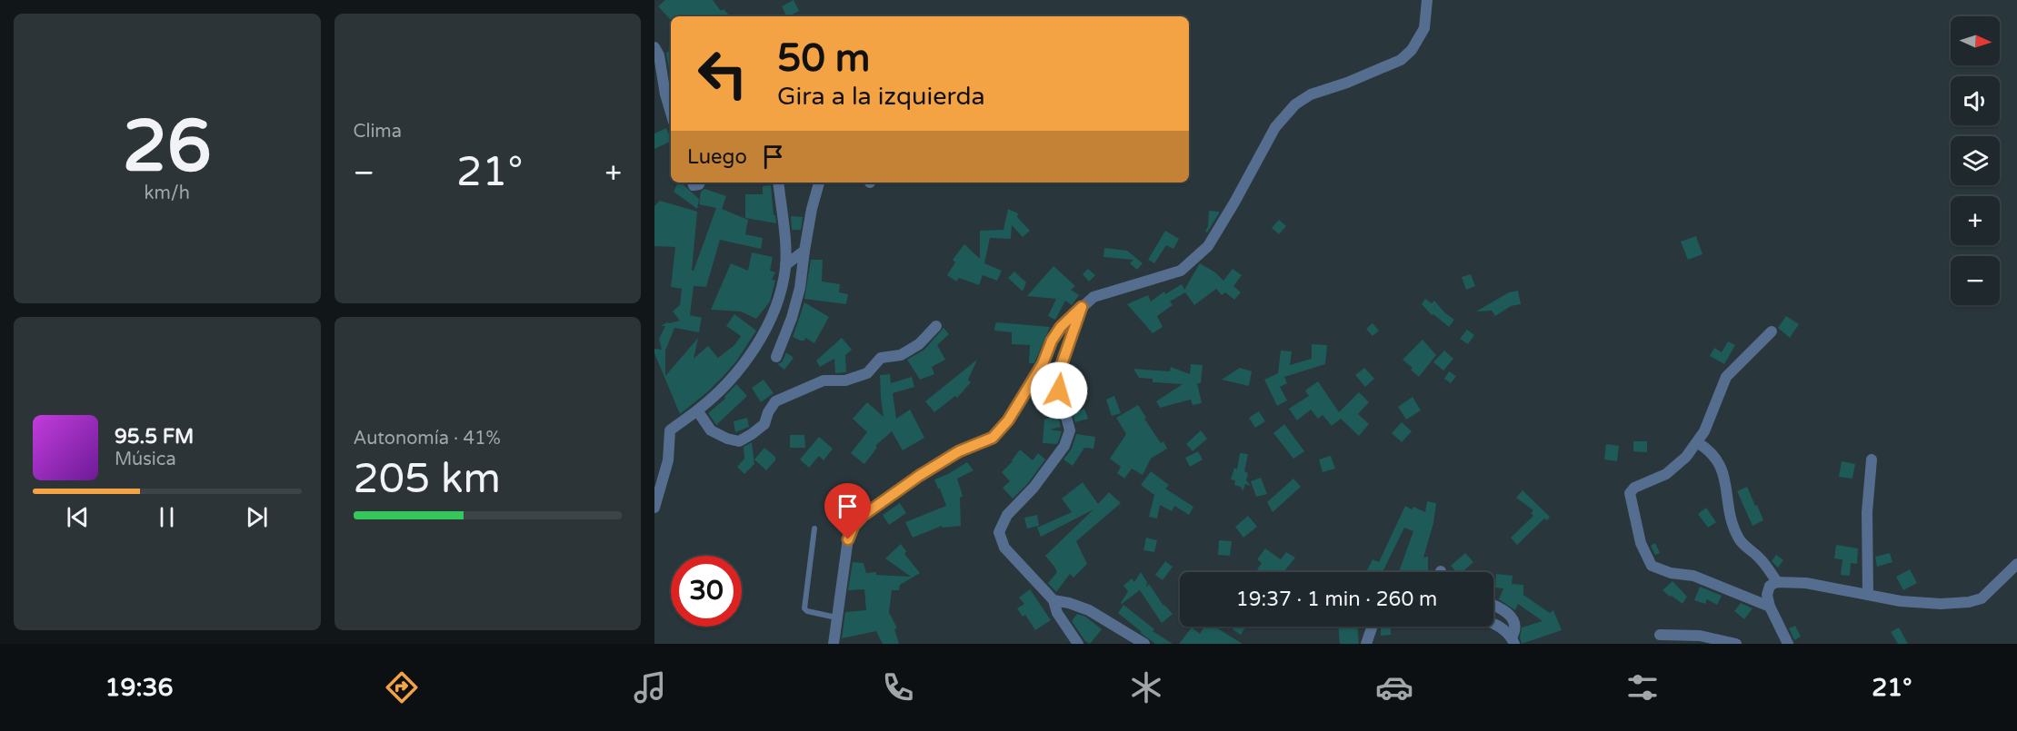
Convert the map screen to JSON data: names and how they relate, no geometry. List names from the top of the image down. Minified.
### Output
{"north":"right","page":{"tile":[["26","km/h"],"Clima",["Autonomía · 41%","205 km"]],"map_buttons":["+","−"],"turn":["50 m","Gira a la izquierda"],"then":"Luego","heat":["−","21°","+"],"song":["95.5 FM","Música"],"limit":"30","trip":"19:37 · 1 min · 260 m","tabs":["19:36","21°"]}}
